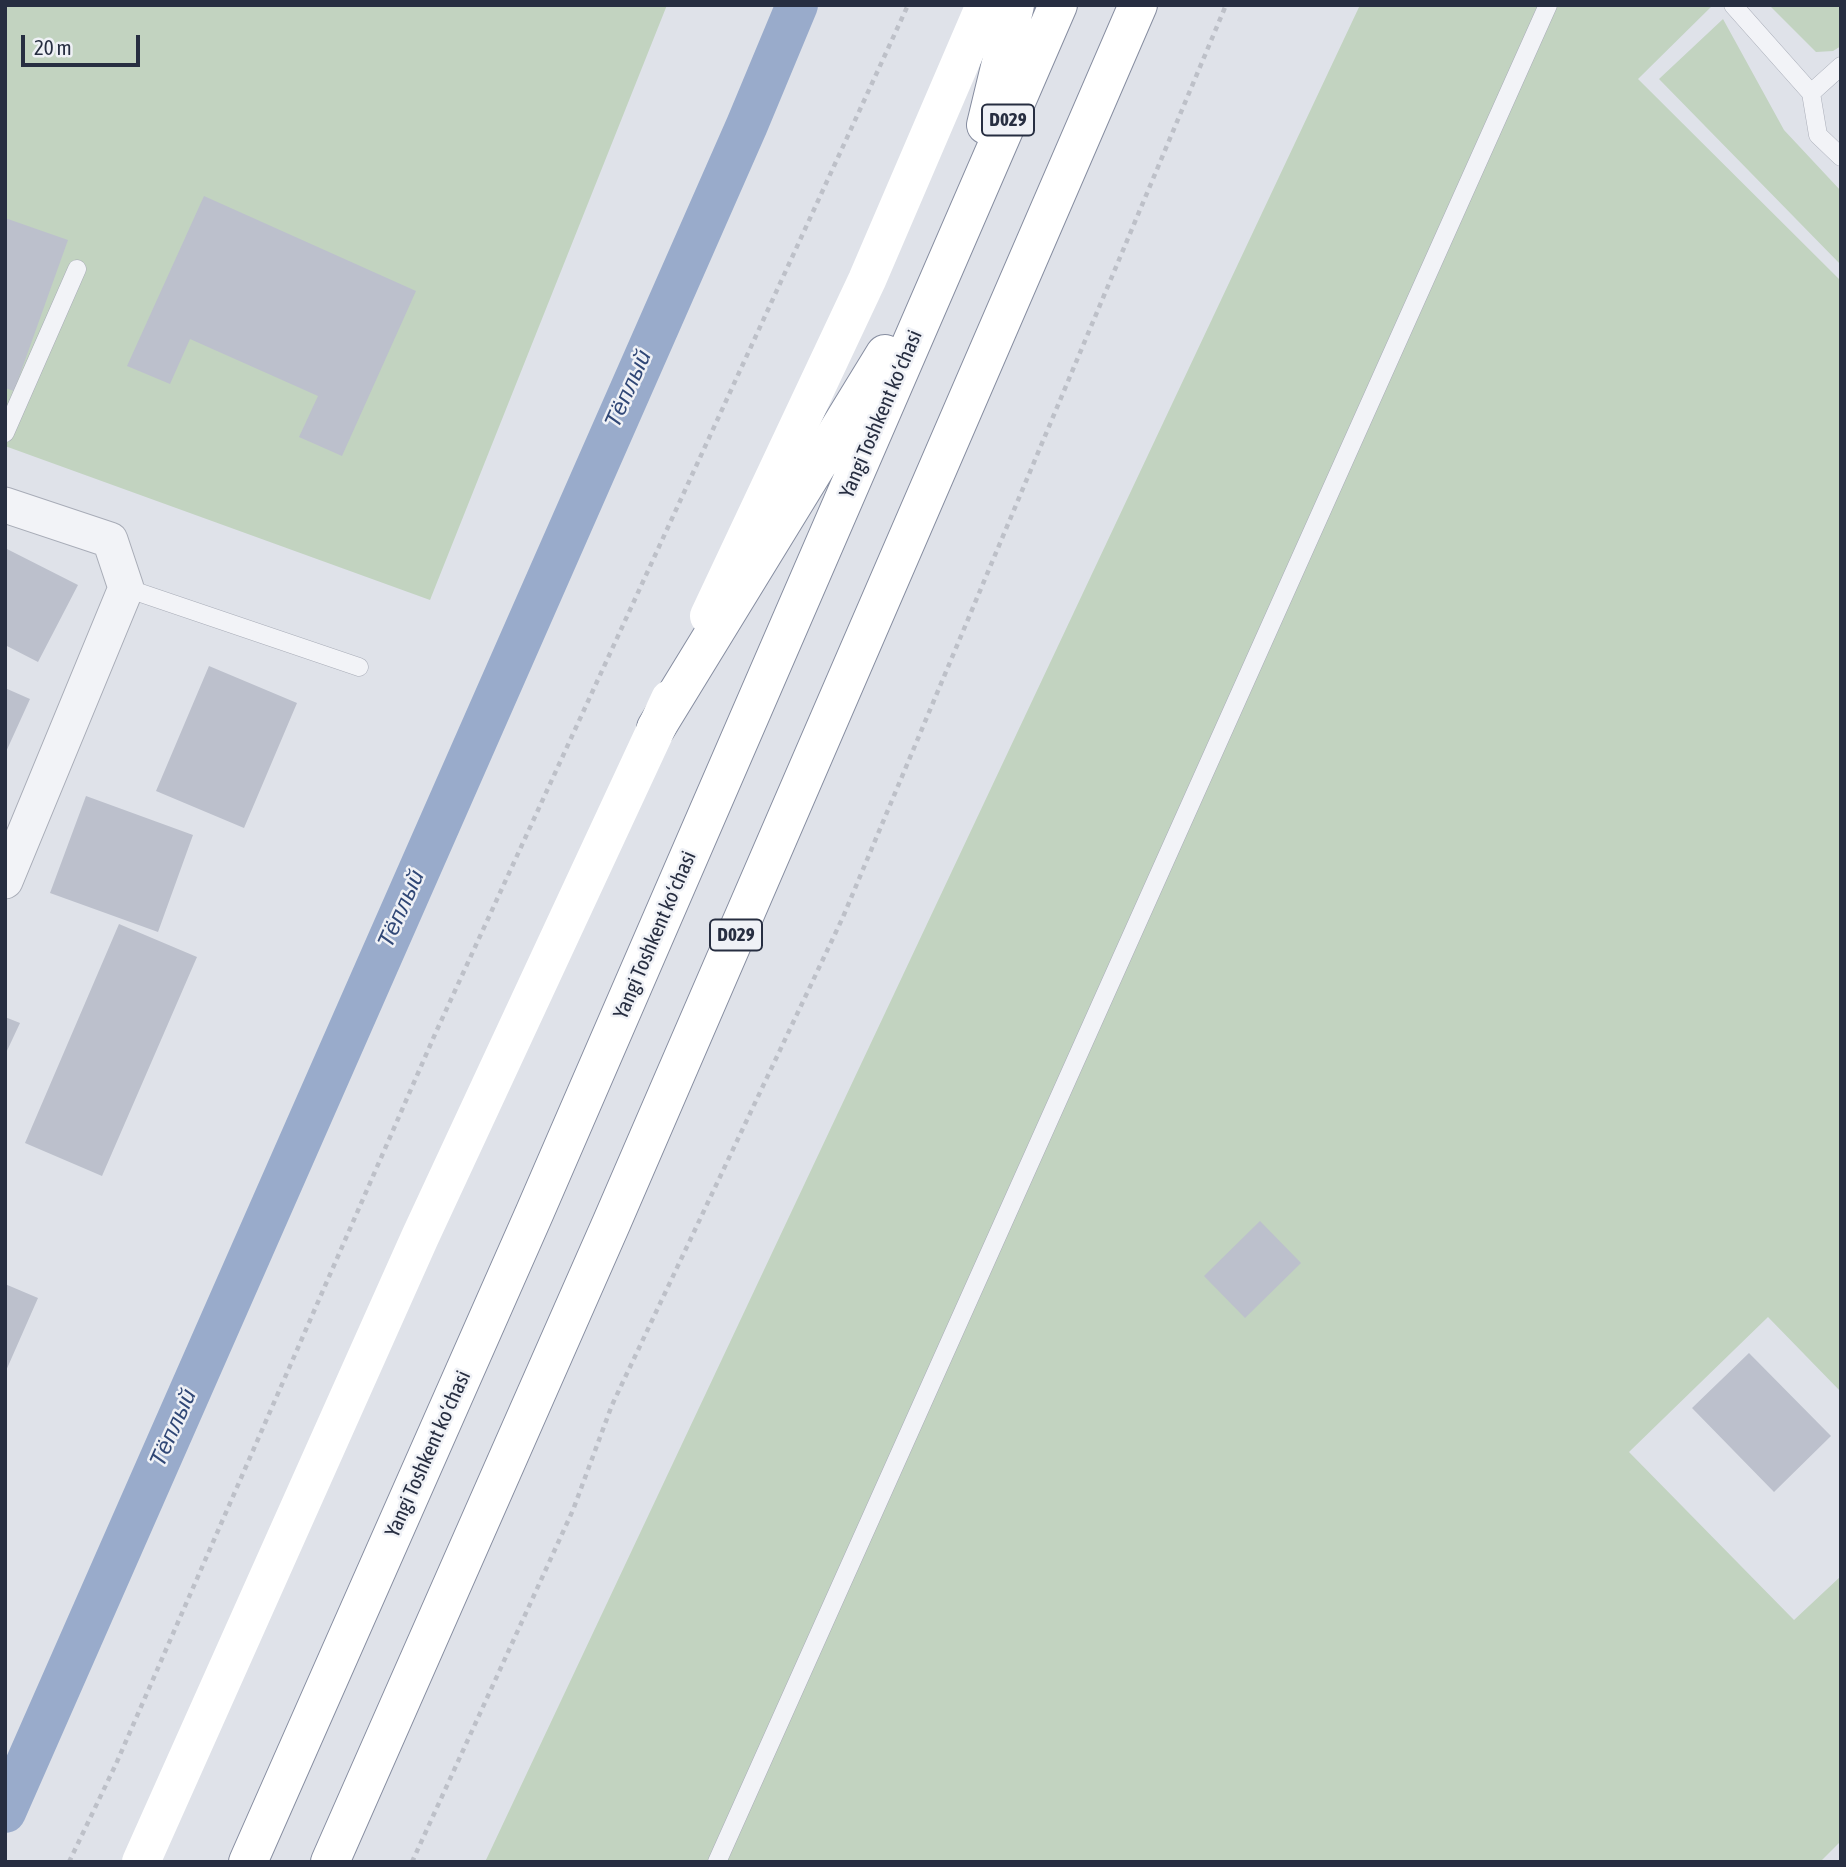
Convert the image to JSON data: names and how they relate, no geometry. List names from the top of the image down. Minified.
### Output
{"streets":{"main road":["D029","Yangi Toshkent ko‘chasi"]},"water":["Тёплый"],"scale_bar":"20 m"}
